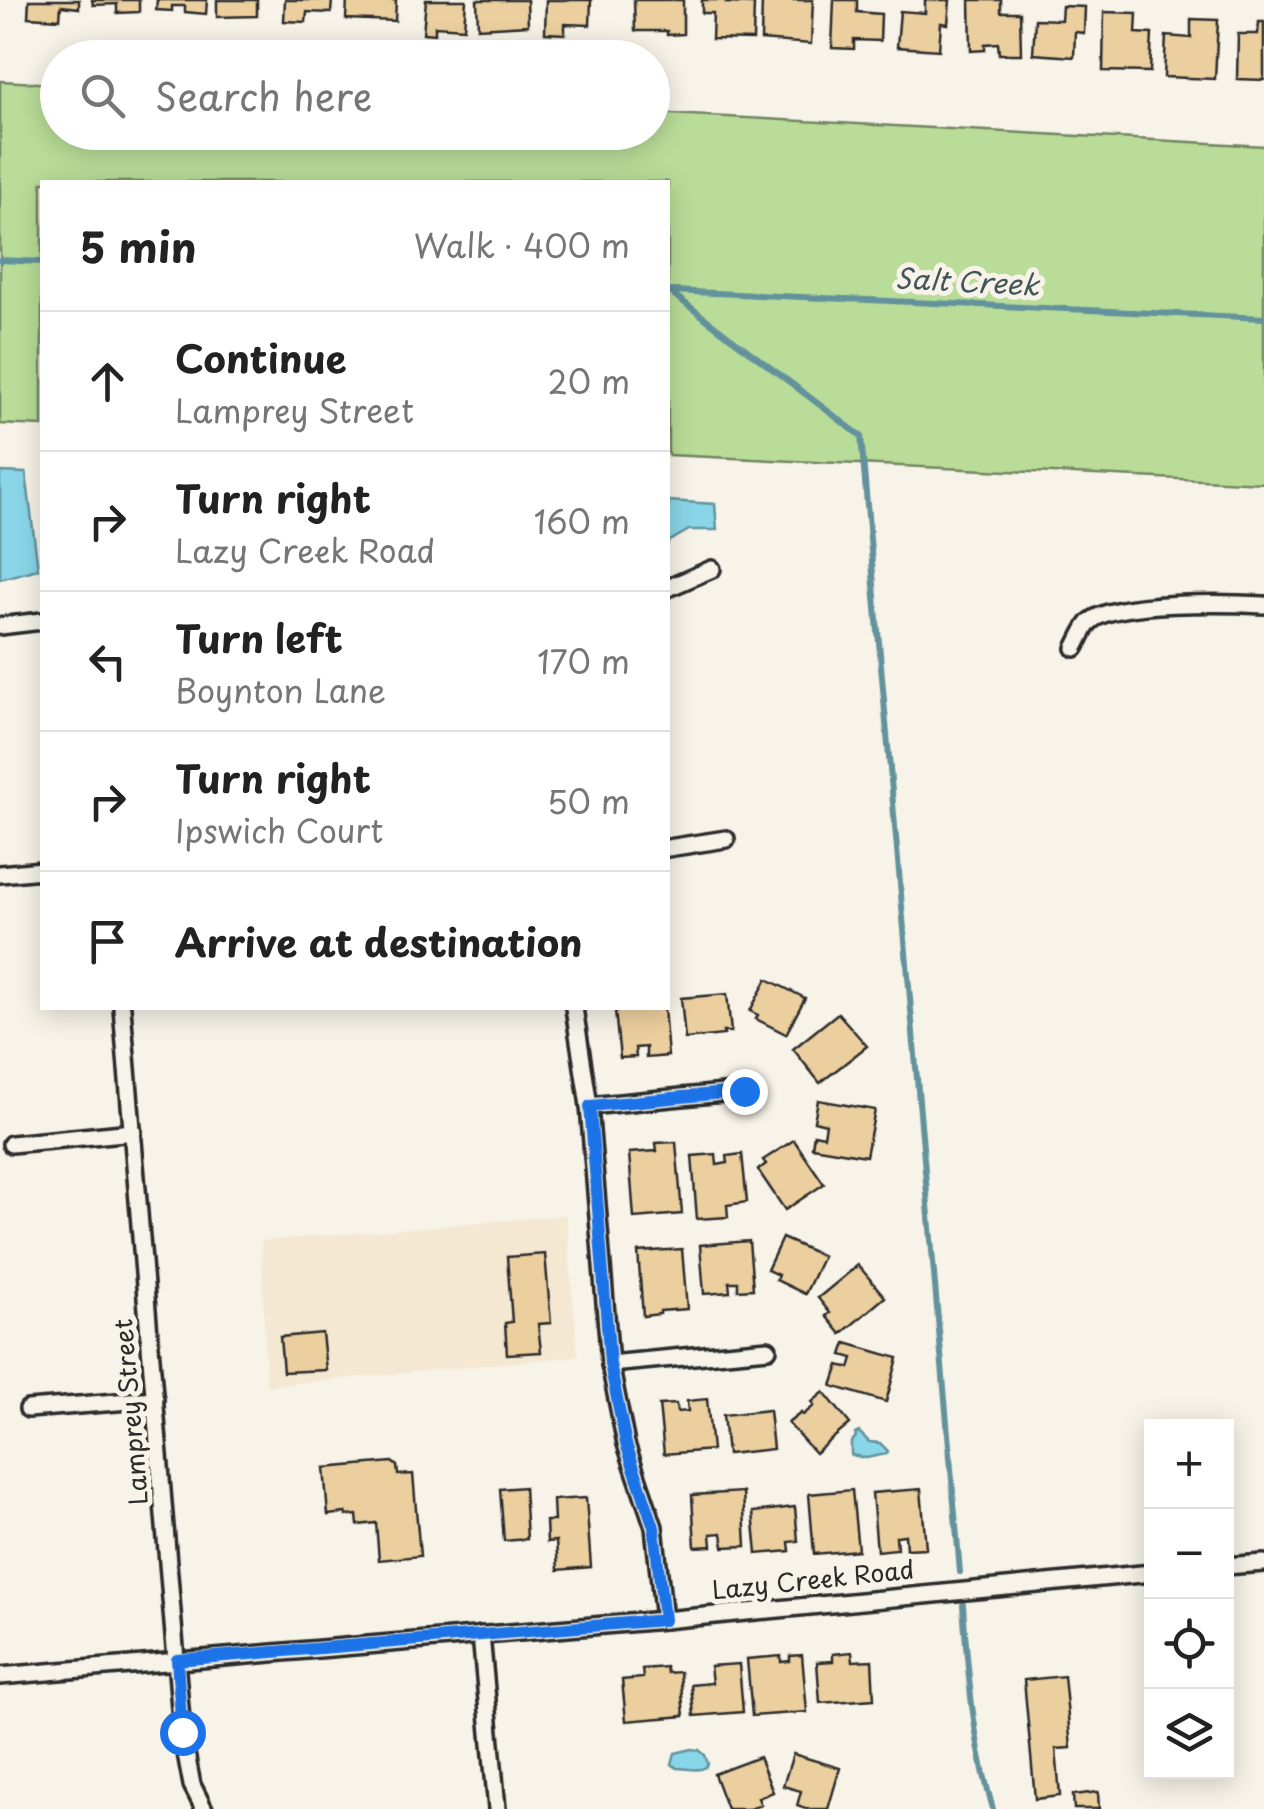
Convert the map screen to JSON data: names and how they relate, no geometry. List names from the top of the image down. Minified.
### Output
{"streets":{"street":["Lamprey Street","Lazy Creek Road"]},"crossings":[["Lamprey Street","Lazy Creek Road"]],"water":["Salt Creek"],"page":{"search":"Search here","heading":["5 min","Walk · 400 m"],"list":[["Continue","Lamprey Street","20 m"],["Turn right","Lazy Creek Road","160 m"],["Turn left","Boynton Lane","170 m"],["Turn right","Ipswich Court","50 m"],"Arrive at destination"],"map_buttons":["+","−"]}}
